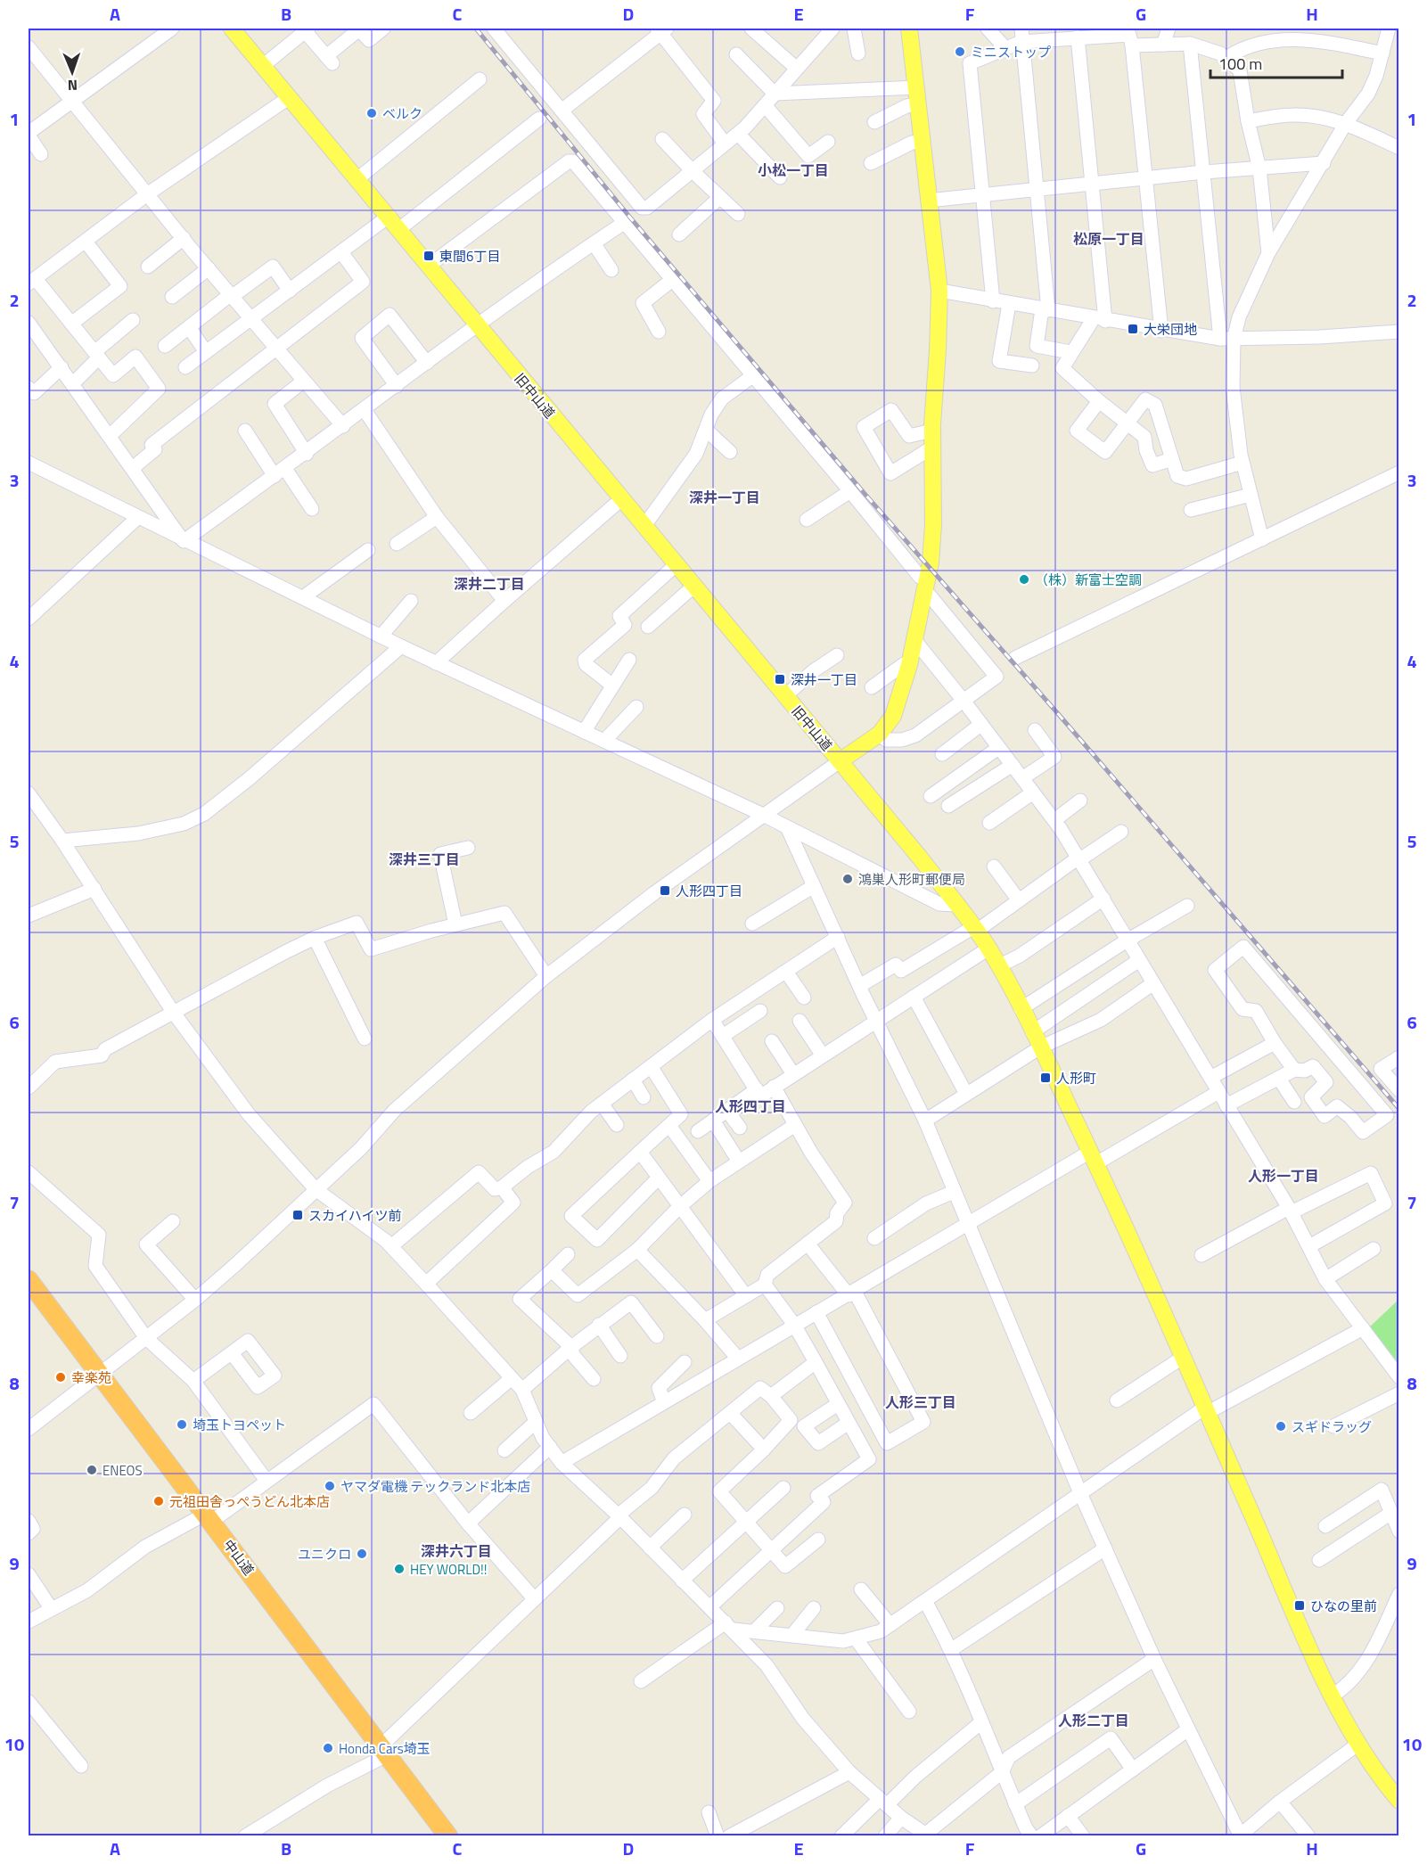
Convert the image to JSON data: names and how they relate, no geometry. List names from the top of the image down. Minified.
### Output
{"streets":{"highway":["中山道"],"main road":["旧中山道"]},"districts":["小松一丁目","松原一丁目","深井一丁目","深井二丁目","深井三丁目","人形四丁目","人形一丁目","人形三丁目","深井六丁目","人形二丁目"],"places":{"other":["ミニストップ","ベルク","（株）新富士空調","鴻巣人形町郵便局","幸楽苑","埼玉トヨペット","スギドラッグ","ENEOS","ヤマダ電機 テックランド北本店","元祖田舎っぺうどん北本店","ユニクロ","HEY WORLD!!","Honda Cars埼玉"],"transit":["東間6丁目","大栄団地","深井一丁目","人形四丁目","人形町","スカイハイツ前","ひなの里前"]},"scale_bar":"100 m","north":"bottom","grid":{"columns":["A","B","C","D","E","F","G","H"],"rows":["1","2","3","4","5","6","7","8","9","10"]}}
